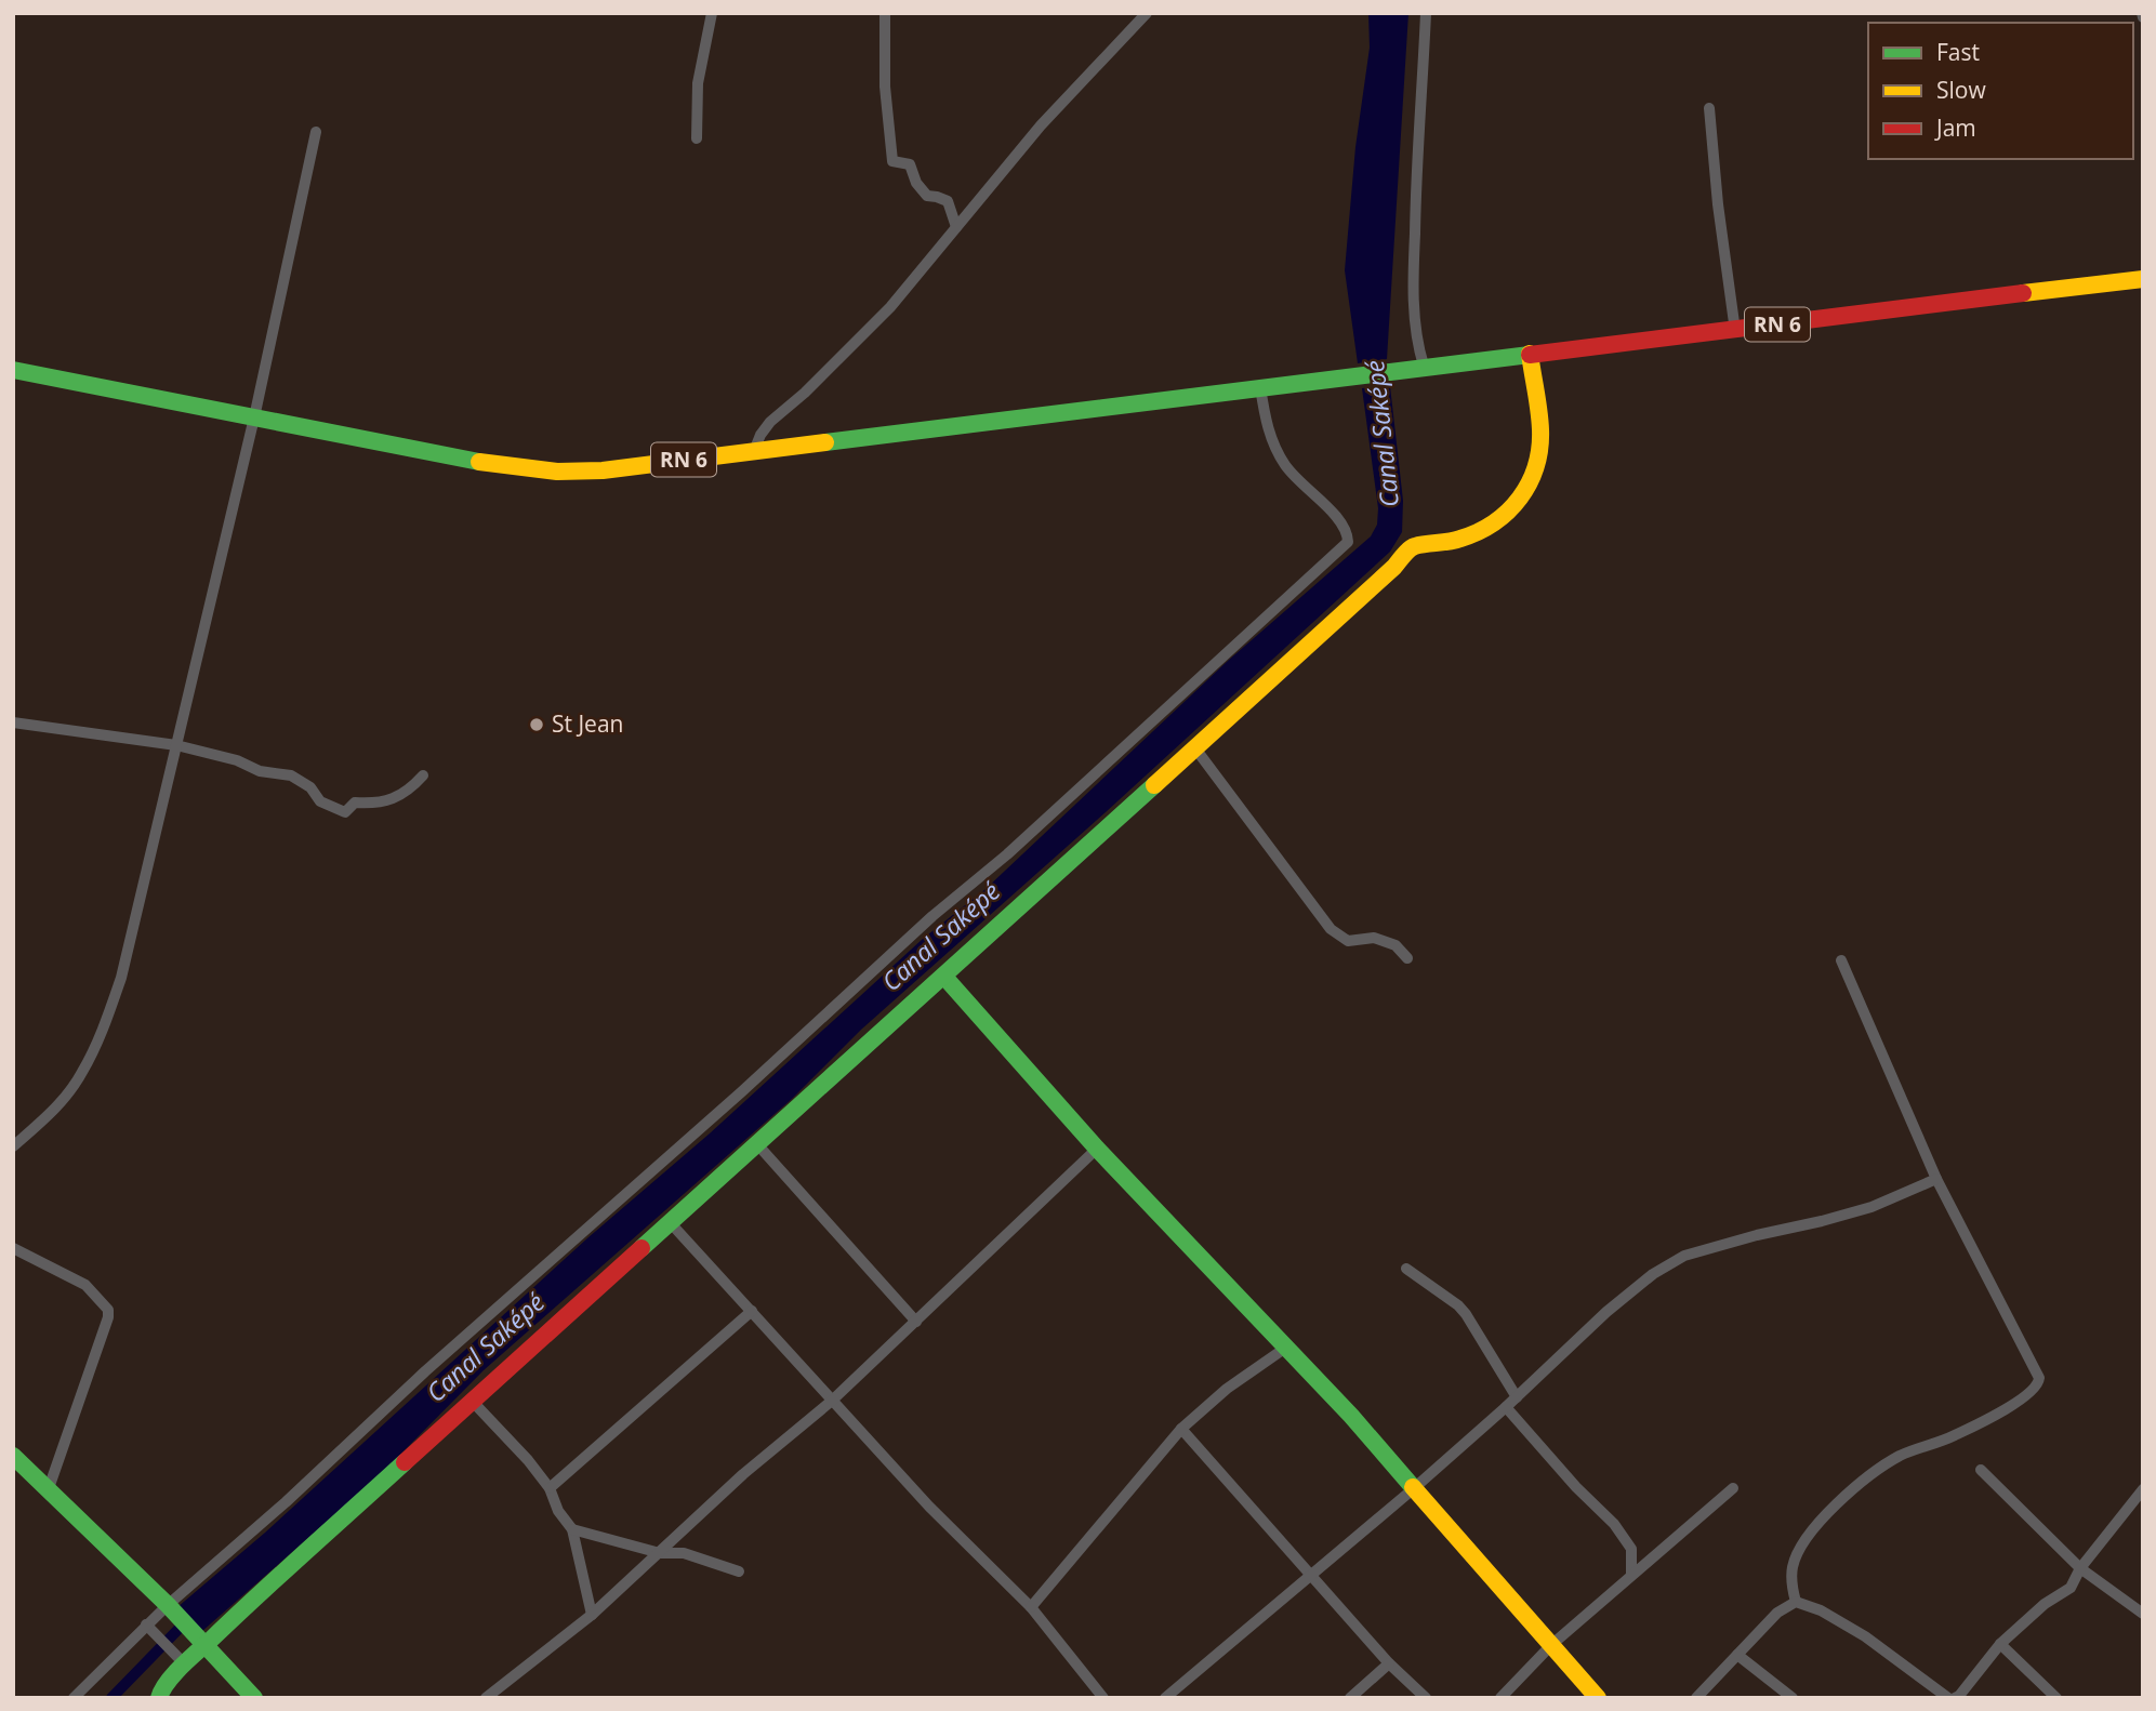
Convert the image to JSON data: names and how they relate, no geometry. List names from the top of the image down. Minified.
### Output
{"streets":{"street":["RN 6"]},"water":["Canal Saképé"],"places":["St Jean"],"legend":["Fast","Slow","Jam"]}
